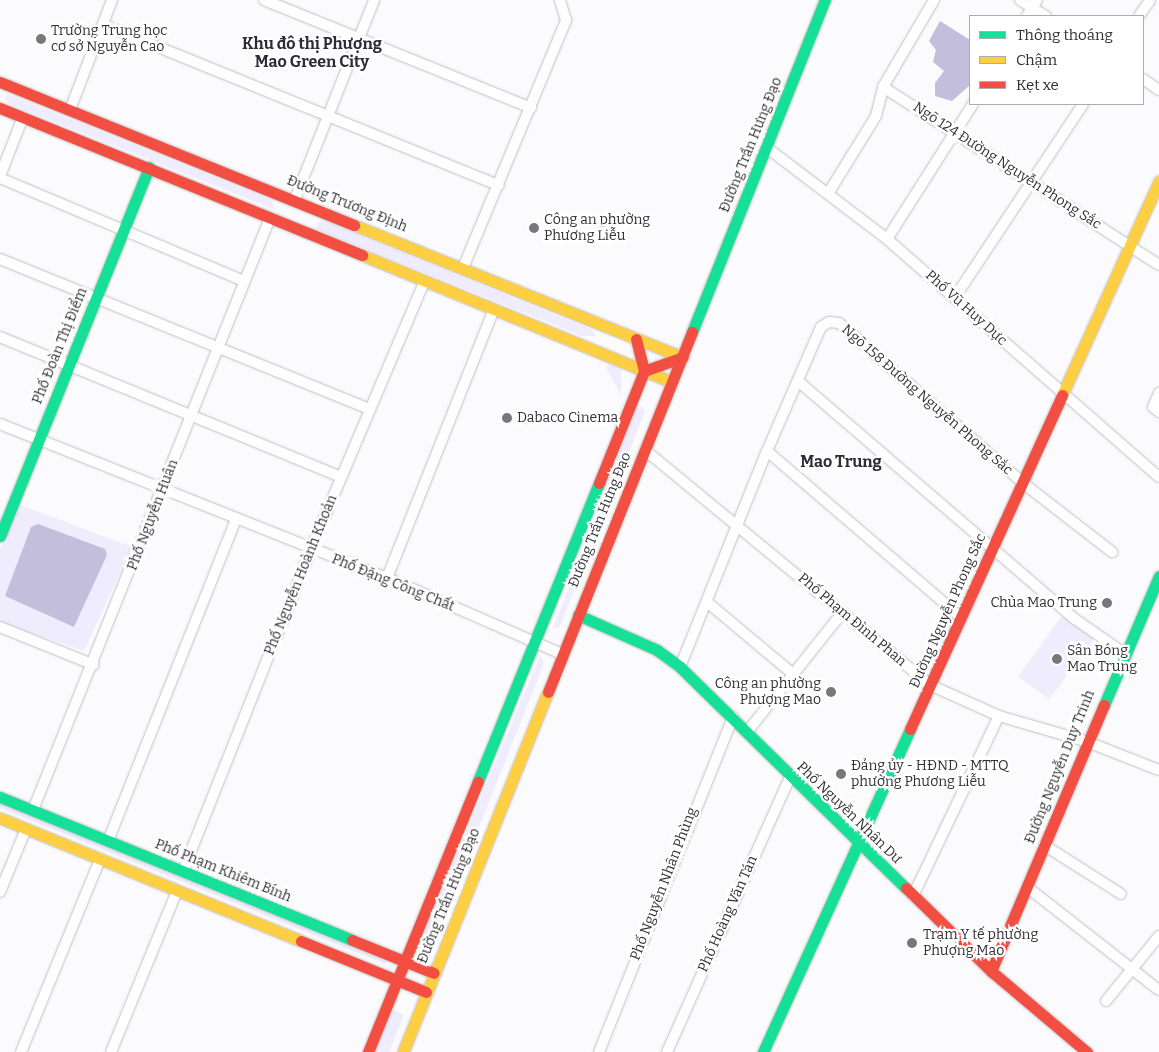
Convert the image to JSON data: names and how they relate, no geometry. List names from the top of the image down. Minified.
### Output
{"streets":{"main road":["Đường Trần Hưng Đạo","Đường Trương Định","Phố Đoàn Thị Điểm","Đường Nguyễn Phong Sắc","Đường Nguyễn Duy Trinh","Phố Nguyễn Nhân Dư","Phố Phạm Khiêm Bính"],"street":["Ngõ 124 Đường Nguyễn Phong Sắc","Phố Vũ Huy Dực","Ngõ 158 Đường Nguyễn Phong Sắc","Phố Nguyễn Huân","Phố Nguyễn Hoành Khoản","Phố Đặng Công Chất","Phố Phạm Đình Phan","Phố Nguyễn Nhân Phùng","Phố Hoàng Văn Tán"]},"crossings":[["Đường Trần Hưng Đạo","Đường Trương Định"],["Đường Trần Hưng Đạo","Phố Vũ Huy Dực"],["Đường Trần Hưng Đạo","Phố Đặng Công Chất"],["Đường Trần Hưng Đạo","Phố Phạm Đình Phan"],["Đường Trần Hưng Đạo","Phố Nguyễn Nhân Dư"],["Đường Trần Hưng Đạo","Phố Phạm Khiêm Bính"],["Ngõ 124 Đường Nguyễn Phong Sắc","Đường Nguyễn Phong Sắc"],["Phố Vũ Huy Dực","Đường Nguyễn Phong Sắc"],["Phố Đoàn Thị Điểm","Phố Đặng Công Chất"],["Ngõ 158 Đường Nguyễn Phong Sắc","Đường Nguyễn Phong Sắc"],["Phố Nguyễn Huân","Phố Đặng Công Chất"],["Phố Nguyễn Huân","Phố Phạm Khiêm Bính"],["Phố Nguyễn Hoành Khoản","Phố Đặng Công Chất"],["Phố Nguyễn Hoành Khoản","Phố Phạm Khiêm Bính"],["Đường Nguyễn Phong Sắc","Phố Phạm Đình Phan"],["Đường Nguyễn Phong Sắc","Phố Nguyễn Nhân Dư"],["Phố Phạm Đình Phan","Đường Nguyễn Duy Trinh"],["Đường Nguyễn Duy Trinh","Phố Nguyễn Nhân Dư"],["Phố Nguyễn Nhân Dư","Phố Nguyễn Nhân Phùng"],["Phố Nguyễn Nhân Dư","Phố Hoàng Văn Tán"]],"districts":["Khu đô thị Phượng Mao Green City","Mao Trung"],"places":["Trường Trung học cơ sở Nguyễn Cao","Công an phường Phương Liễu","Dabaco Cinema","Chùa Mao Trung","Sân Bóng Mao Trung","Công an phường Phượng Mao","Đảng ủy - HĐND - MTTQ phường Phương Liễu","Trạm Y tế phường Phượng Mao"],"legend":["Thông thoáng","Chậm","Kẹt xe"]}
